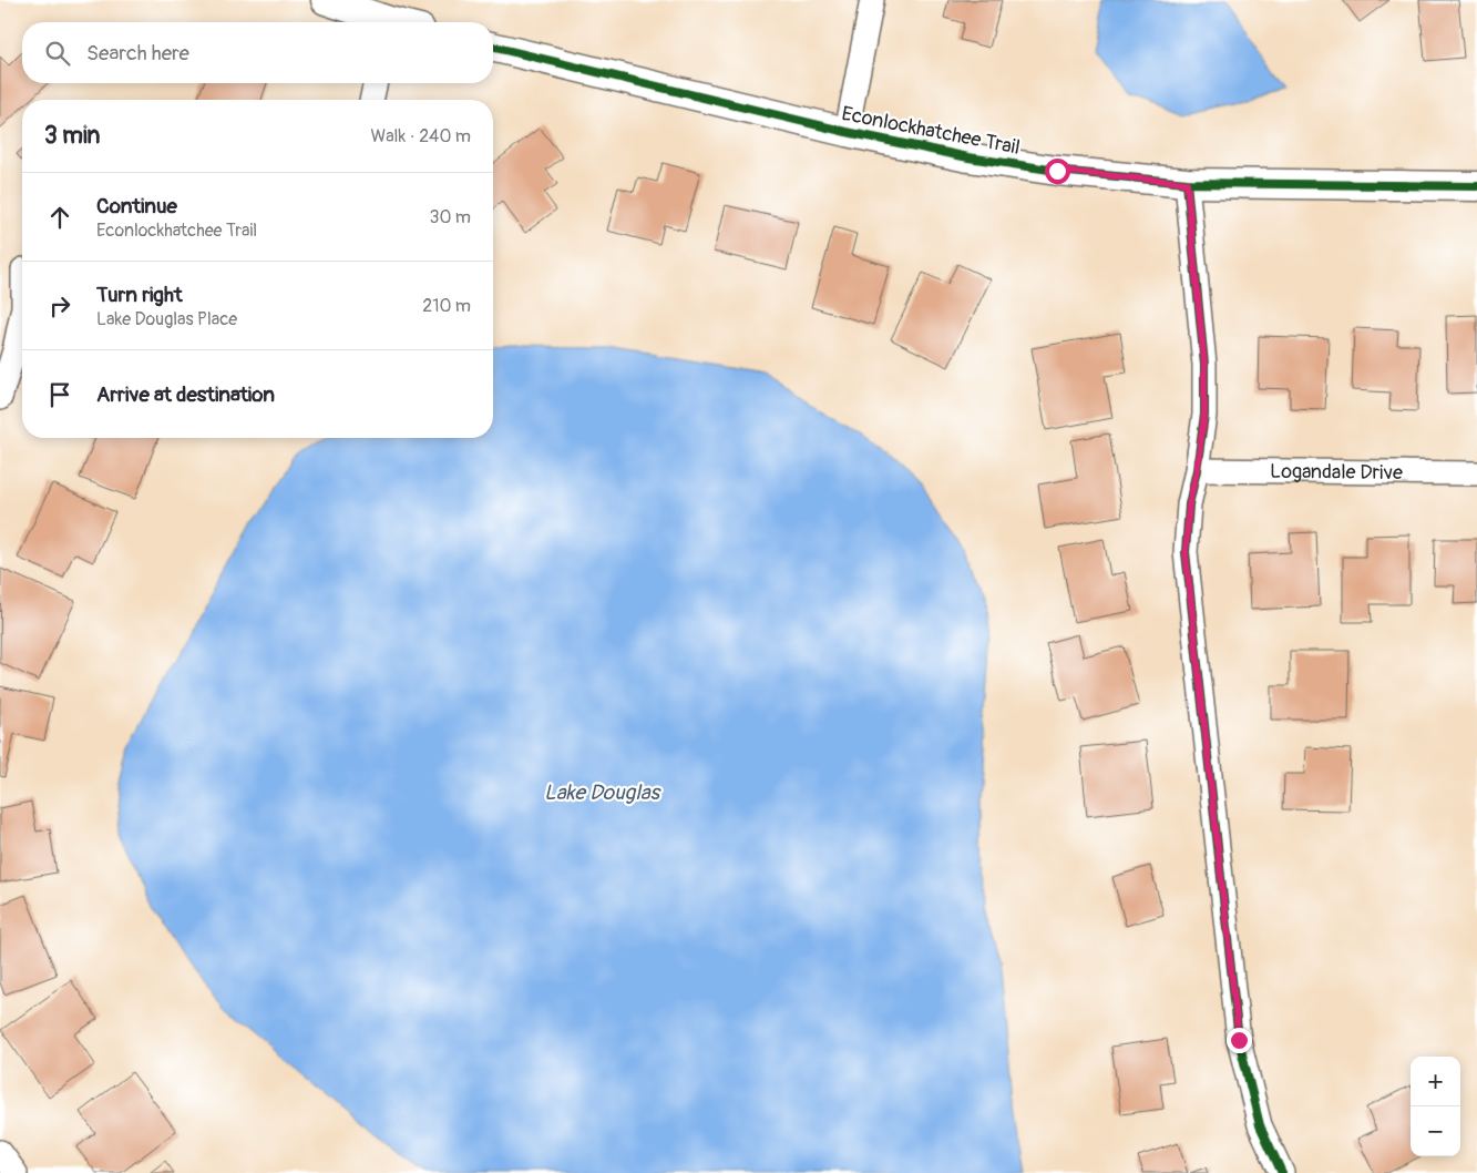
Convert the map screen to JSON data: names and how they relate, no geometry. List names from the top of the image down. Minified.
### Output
{"streets":{"street":["Econlockhatchee Trail","Logandale Drive"]},"water":["Lake Douglas"],"page":{"search":"Search here","heading":["3 min","Walk · 240 m"],"list":[["Continue","Econlockhatchee Trail","30 m"],["Turn right","Lake Douglas Place","210 m"],"Arrive at destination"],"map_buttons":["+","−"]}}
